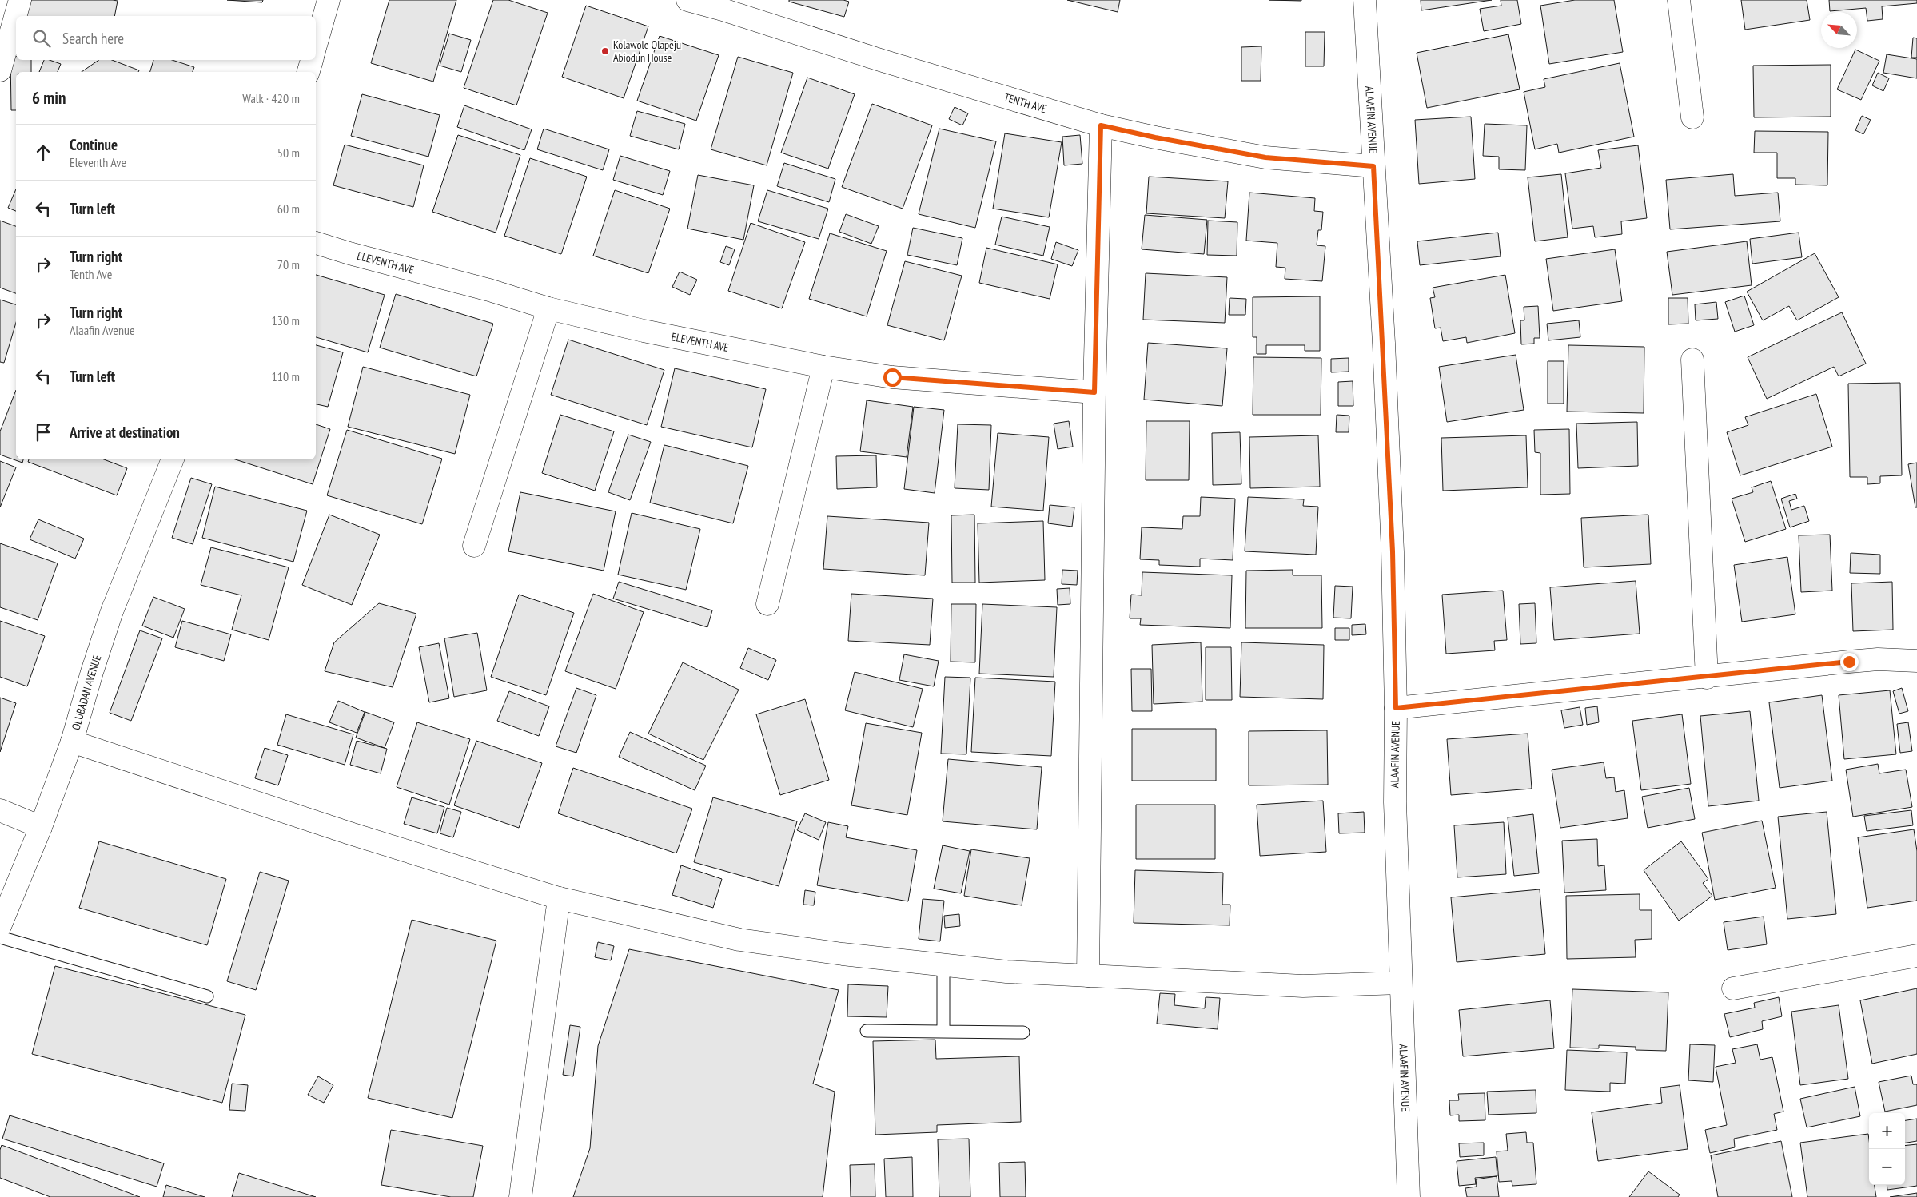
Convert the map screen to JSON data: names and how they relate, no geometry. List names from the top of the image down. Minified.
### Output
{"streets":{"street":["TENTH AVE","ALAAFIN AVENUE","ELEVENTH AVE","OLUBADAN AVENUE"]},"crossings":[["TENTH AVE","ALAAFIN AVENUE"]],"places":["Kolawole Olapeju Abiodun House"],"north":"top left","page":{"search":"Search here","heading":["6 min","Walk · 420 m"],"list":[["Continue","Eleventh Ave","50 m"],["Turn left","60 m"],["Turn right","Tenth Ave","70 m"],["Turn right","Alaafin Avenue","130 m"],["Turn left","110 m"],"Arrive at destination"],"map_buttons":["+","−"]}}
